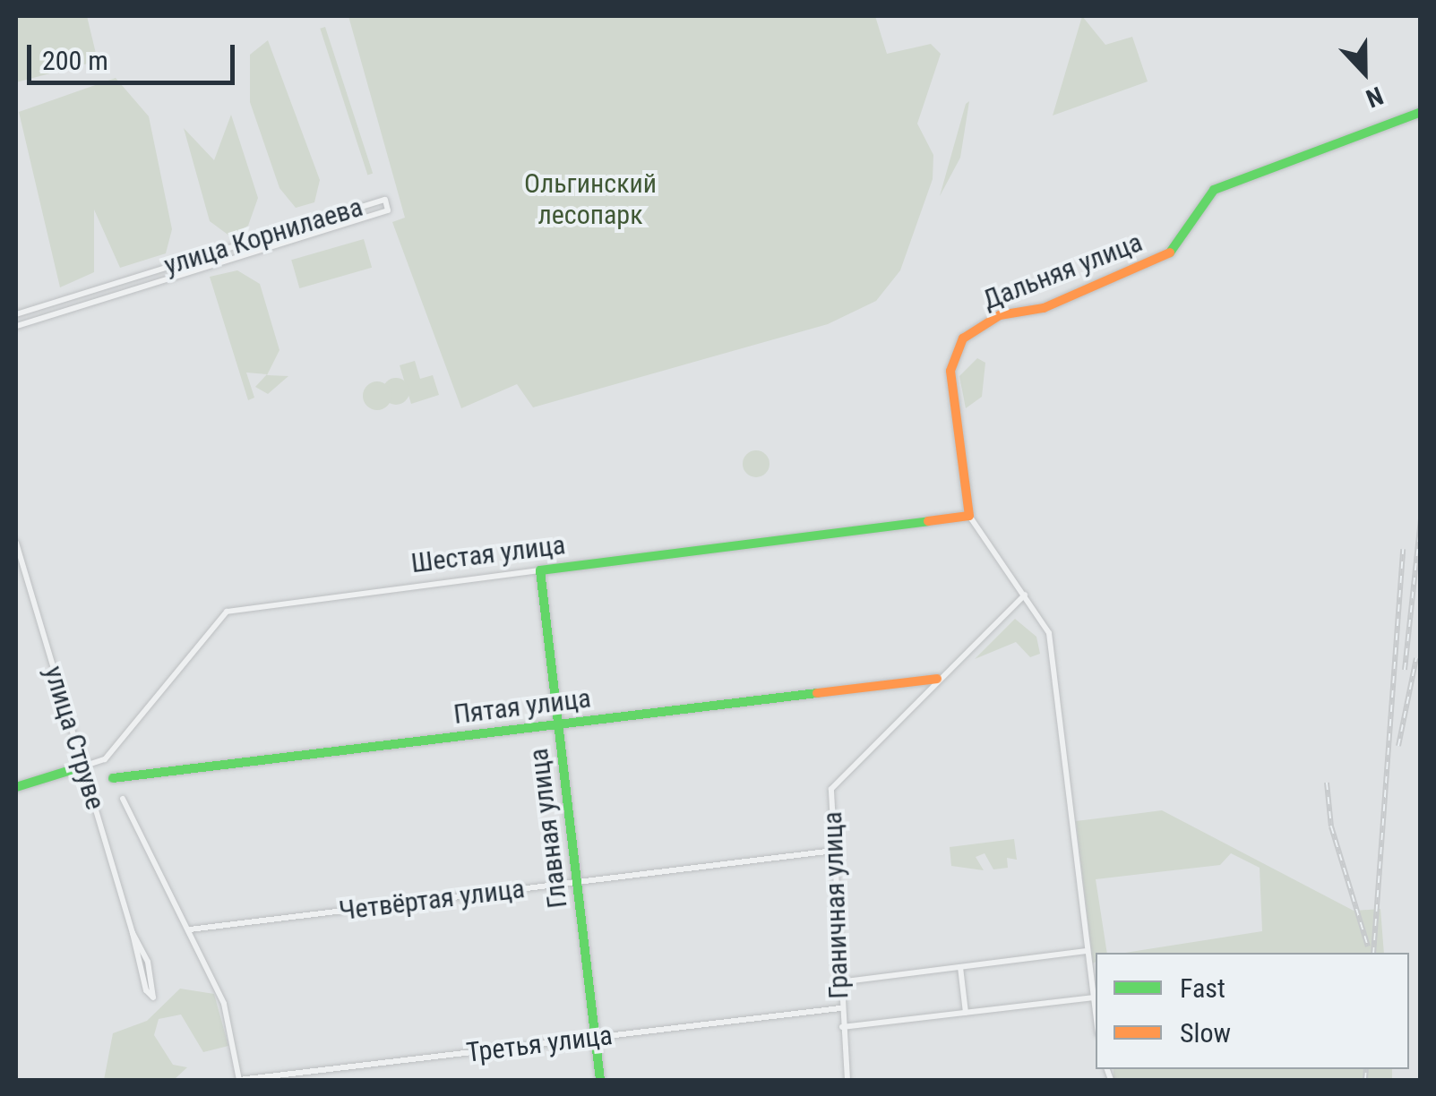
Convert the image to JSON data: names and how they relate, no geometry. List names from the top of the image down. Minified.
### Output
{"streets":{"street":["улица Корнилаева","Дальняя улица","Шестая улица","Пятая улица","улица Струве","Главная улица","Четвёртая улица","Граничная улица","Третья улица"]},"crossings":[["Дальняя улица","Шестая улица"],["Шестая улица","улица Струве"],["Шестая улица","Главная улица"],["Пятая улица","Главная улица"],["Пятая улица","Граничная улица"],["Главная улица","Четвёртая улица"],["Главная улица","Третья улица"],["Четвёртая улица","Граничная улица"],["Граничная улица","Третья улица"]],"parks":["Ольгинский лесопарк"],"legend":["Fast","Slow"],"scale_bar":"200 m","north":"bottom"}
